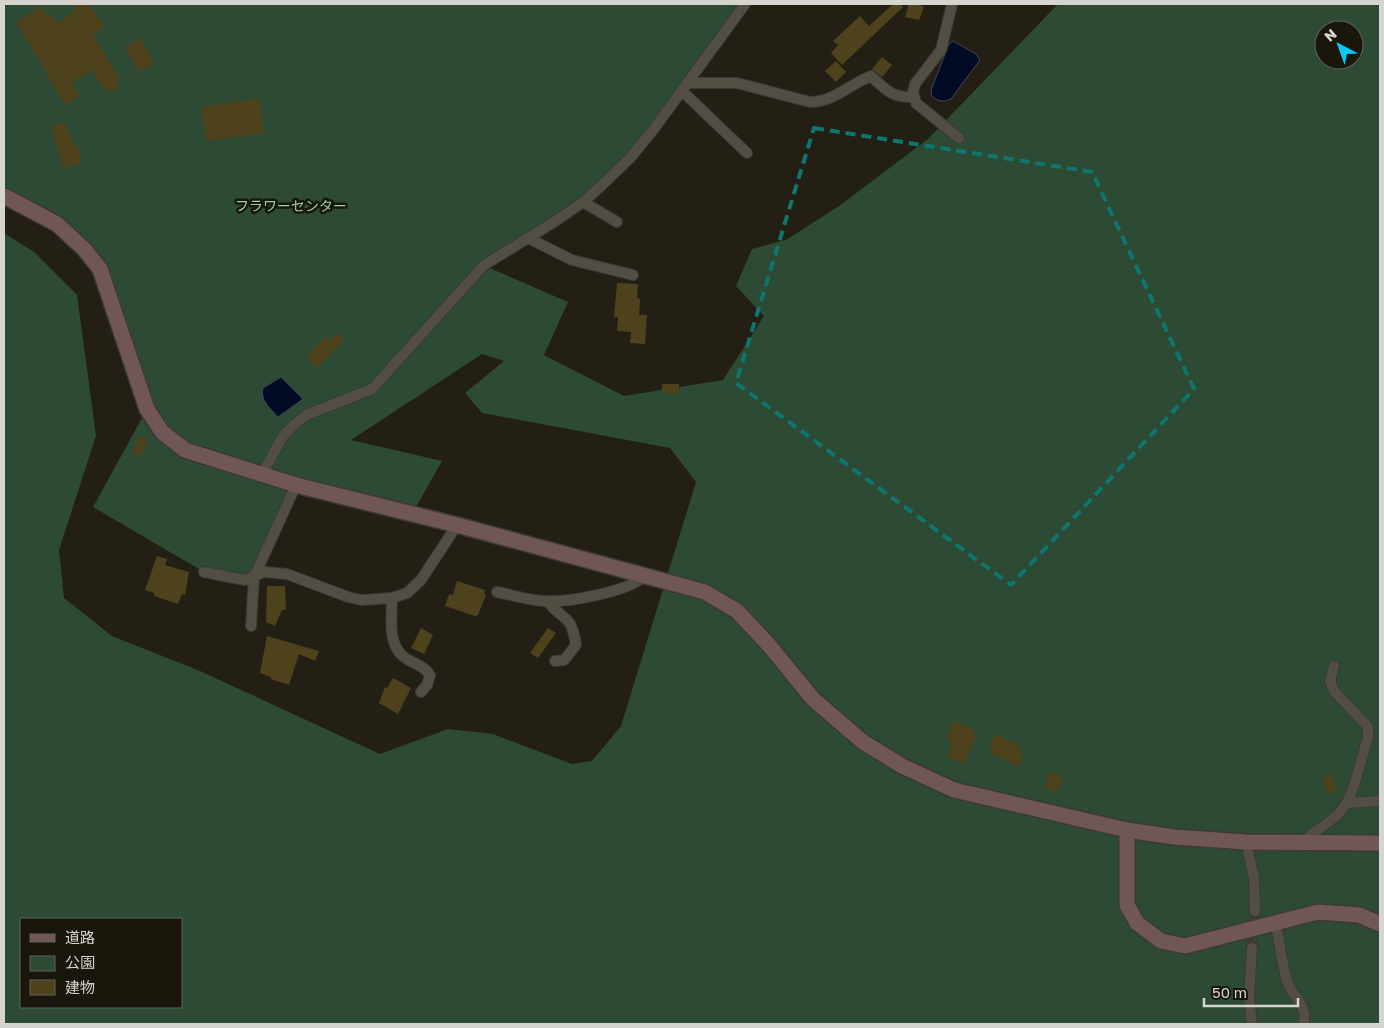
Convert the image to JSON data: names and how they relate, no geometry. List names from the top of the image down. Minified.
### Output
{"parks":["フラワーセンター"],"legend":["道路","公園","建物"],"scale_bar":"50 m","north":"top left"}
